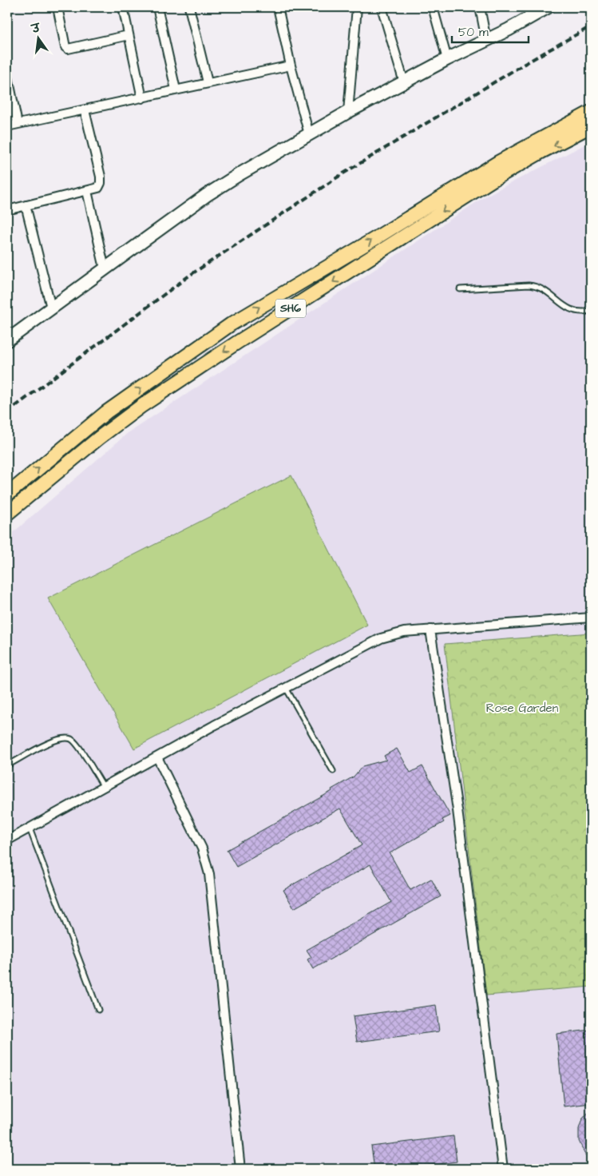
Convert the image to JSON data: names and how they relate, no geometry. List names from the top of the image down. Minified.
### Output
{"streets":{"main road":["SH6"]},"parks":["Rose Garden"],"scale_bar":"50 m","north":"top"}
